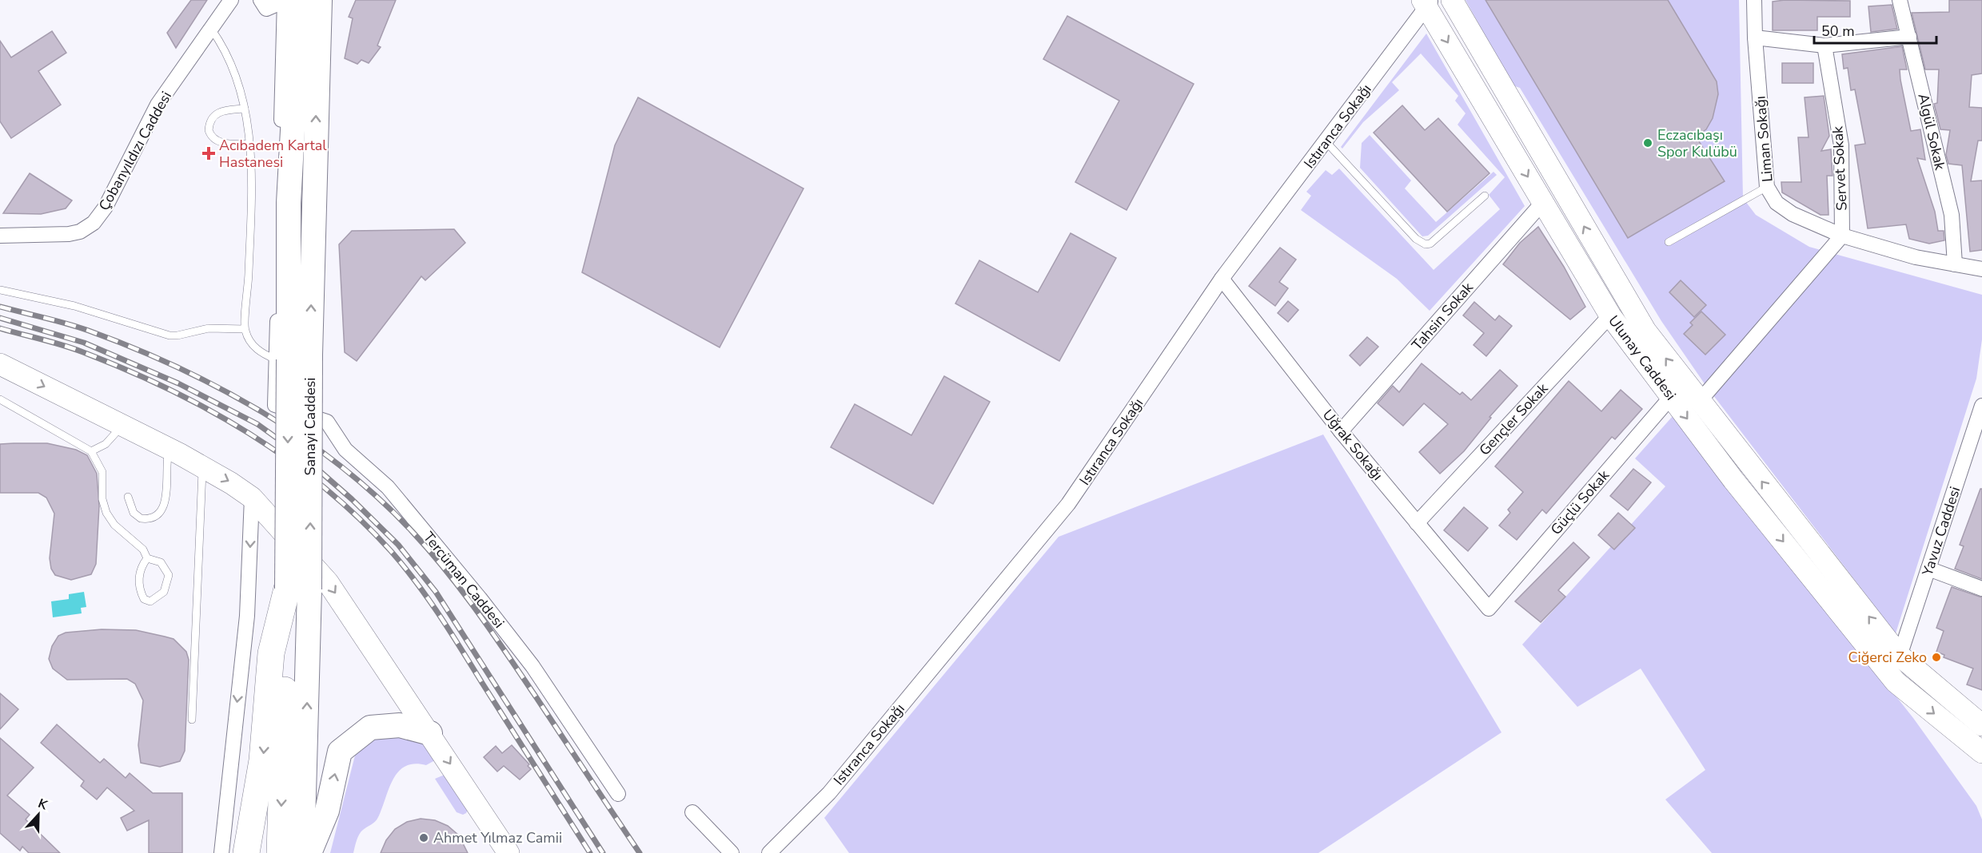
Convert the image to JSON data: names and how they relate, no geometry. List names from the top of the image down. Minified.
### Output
{"streets":{"main road":["Sanayi Caddesi"],"street":["Istıranca Sokağı","Algül Sokak","Liman Sokağı","Çobanyıldızı Caddesi","Servet Sokak","Tahsin Sokak","Ulunay Caddesi","Gençler Sokak","Uğrak Sokağı","Güçlü Sokak","Yavuz Caddesi","Tercüman Caddesi"]},"crossings":[["Istıranca Sokağı","Ulunay Caddesi"],["Istıranca Sokağı","Uğrak Sokağı"],["Algül Sokak","Liman Sokağı"],["Liman Sokağı","Servet Sokak"],["Tahsin Sokak","Ulunay Caddesi"],["Tahsin Sokak","Uğrak Sokağı"],["Ulunay Caddesi","Gençler Sokak"],["Ulunay Caddesi","Güçlü Sokak"],["Ulunay Caddesi","Yavuz Caddesi"],["Gençler Sokak","Uğrak Sokağı"],["Sanayi Caddesi","Tercüman Caddesi"],["Uğrak Sokağı","Güçlü Sokak"]],"places":{"other":["Eczacıbaşı Spor Kulübü","Ciğerci Zeko","Ahmet Yılmaz Camii"],"health":["Acıbadem Kartal Hastanesi"]},"scale_bar":"50 m","north":"top"}
